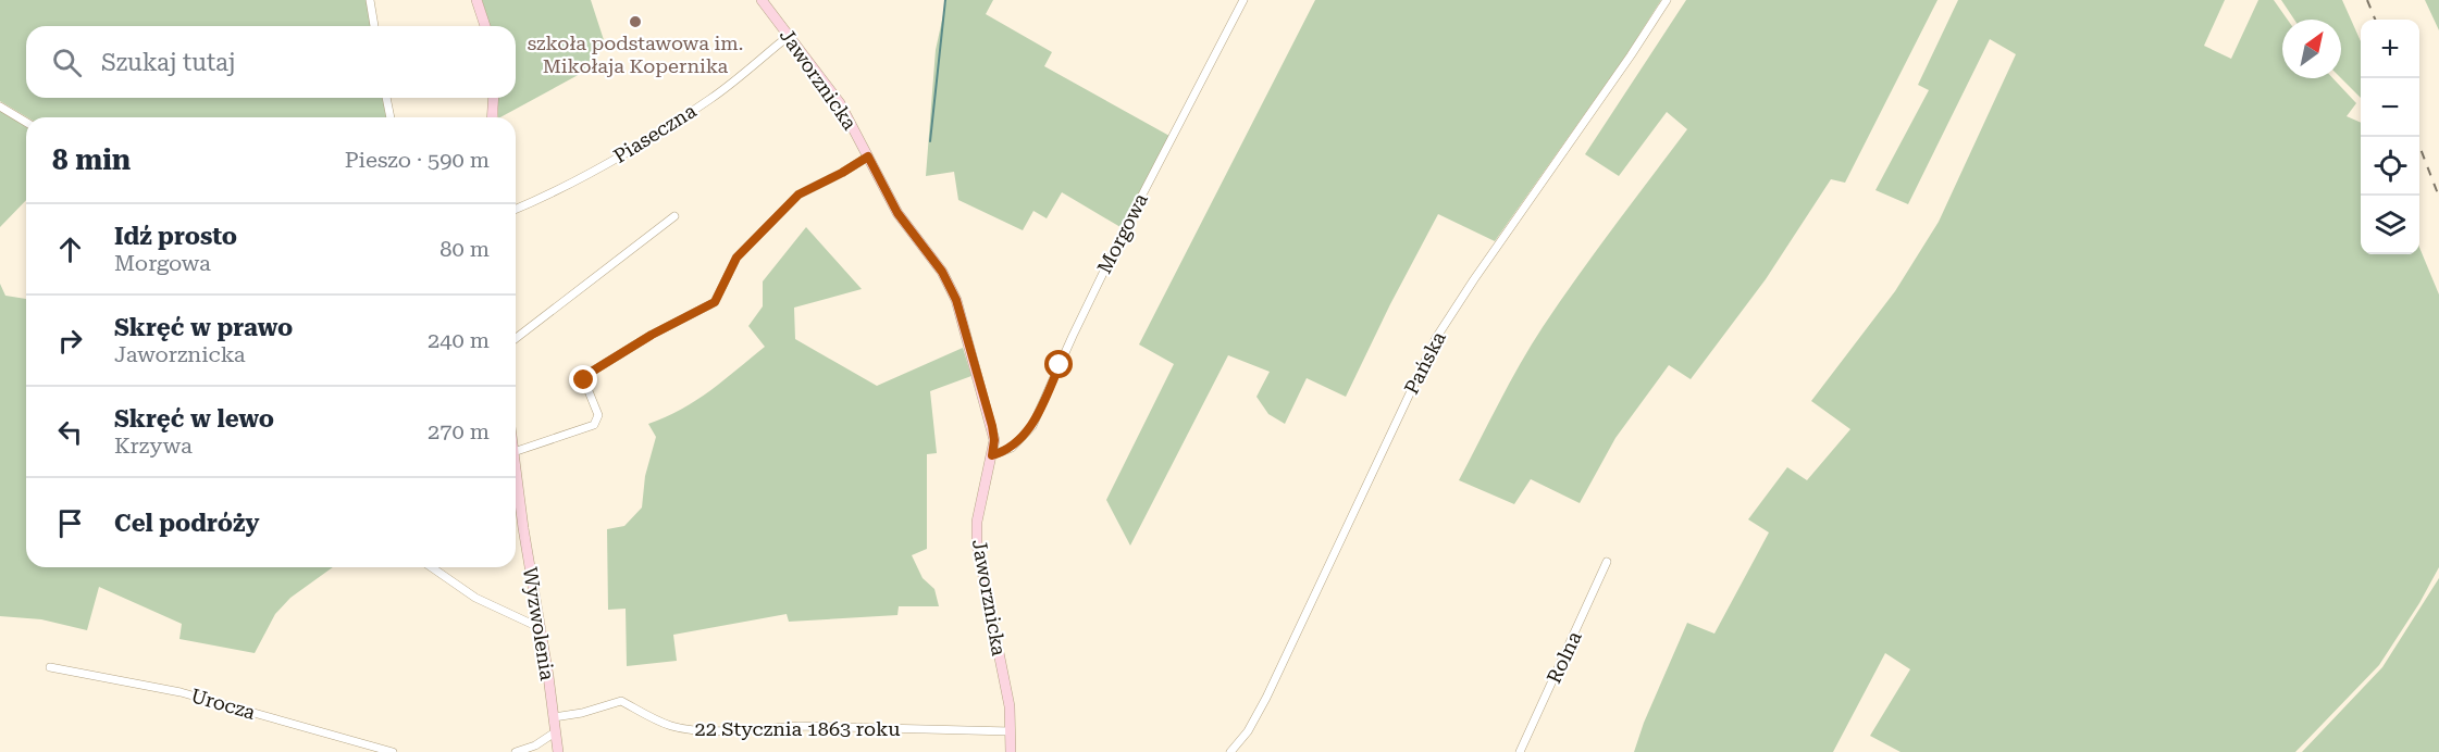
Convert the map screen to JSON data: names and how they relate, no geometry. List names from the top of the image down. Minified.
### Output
{"streets":{"street":["Jaworznicka","Piaseczna","Morgowa","Pańska","Wyzwolenia","Rolna","Urocza","22 Stycznia 1863 roku"]},"crossings":[["Jaworznicka","Piaseczna"],["Jaworznicka","Morgowa"],["Jaworznicka","22 Stycznia 1863 roku"],["Wyzwolenia","22 Stycznia 1863 roku"]],"places":["szkoła podstawowa im. Mikołaja Kopernika"],"north":"top right","page":{"map_buttons":["+","−"],"search":"Szukaj tutaj","heading":["8 min","Pieszo · 590 m"],"list":[["Idź prosto","Morgowa","80 m"],["Skręć w prawo","Jaworznicka","240 m"],["Skręć w lewo","Krzywa","270 m"],"Cel podróży"]}}
